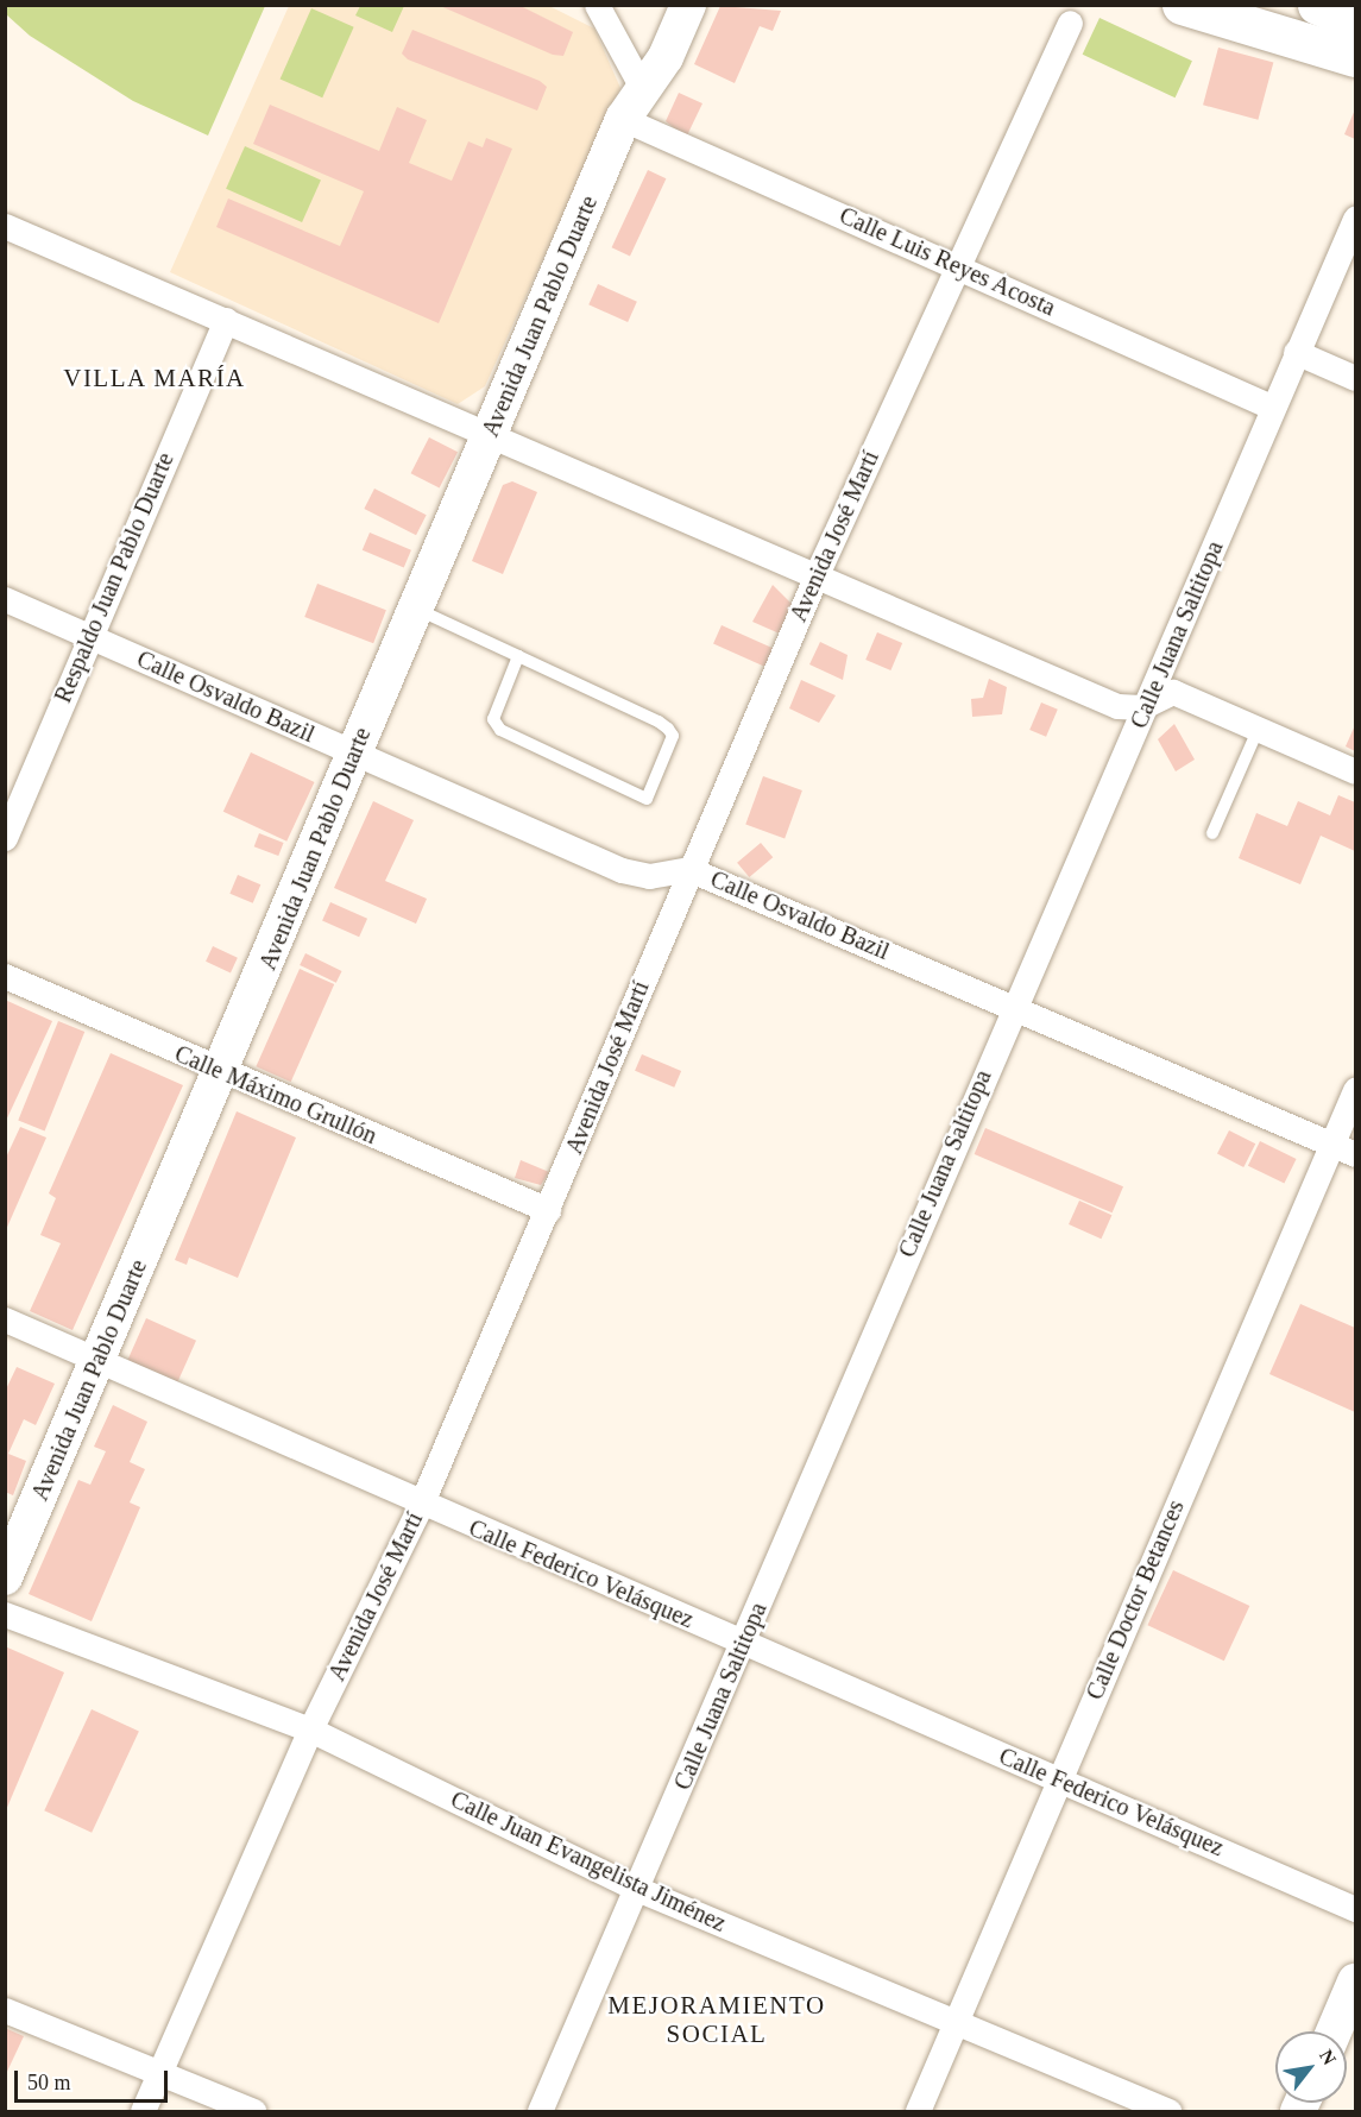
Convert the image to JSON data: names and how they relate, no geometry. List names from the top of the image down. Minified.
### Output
{"streets":{"main road":["Avenida Juan Pablo Duarte"],"street":["Calle Luis Reyes Acosta","Avenida José Martí","Respaldo Juan Pablo Duarte","Calle Juana Saltitopa","Calle Osvaldo Bazil","Calle Máximo Grullón","Calle Federico Velásquez","Calle Doctor Betances","Calle Juan Evangelista Jiménez"]},"crossings":[["Calle Luis Reyes Acosta","Avenida Juan Pablo Duarte"],["Calle Luis Reyes Acosta","Avenida José Martí"],["Calle Luis Reyes Acosta","Calle Juana Saltitopa"],["Avenida Juan Pablo Duarte","Calle Osvaldo Bazil"],["Avenida Juan Pablo Duarte","Calle Máximo Grullón"],["Avenida Juan Pablo Duarte","Calle Federico Velásquez"],["Avenida José Martí","Calle Osvaldo Bazil"],["Avenida José Martí","Calle Máximo Grullón"],["Avenida José Martí","Calle Federico Velásquez"],["Avenida José Martí","Calle Juan Evangelista Jiménez"],["Respaldo Juan Pablo Duarte","Calle Osvaldo Bazil"],["Calle Juana Saltitopa","Calle Osvaldo Bazil"],["Calle Juana Saltitopa","Calle Federico Velásquez"],["Calle Juana Saltitopa","Calle Juan Evangelista Jiménez"],["Calle Osvaldo Bazil","Calle Doctor Betances"],["Calle Federico Velásquez","Calle Doctor Betances"],["Calle Doctor Betances","Calle Juan Evangelista Jiménez"]],"districts":["VILLA MARÍA","MEJORAMIENTO SOCIAL"],"scale_bar":"50 m","north":"top right"}
